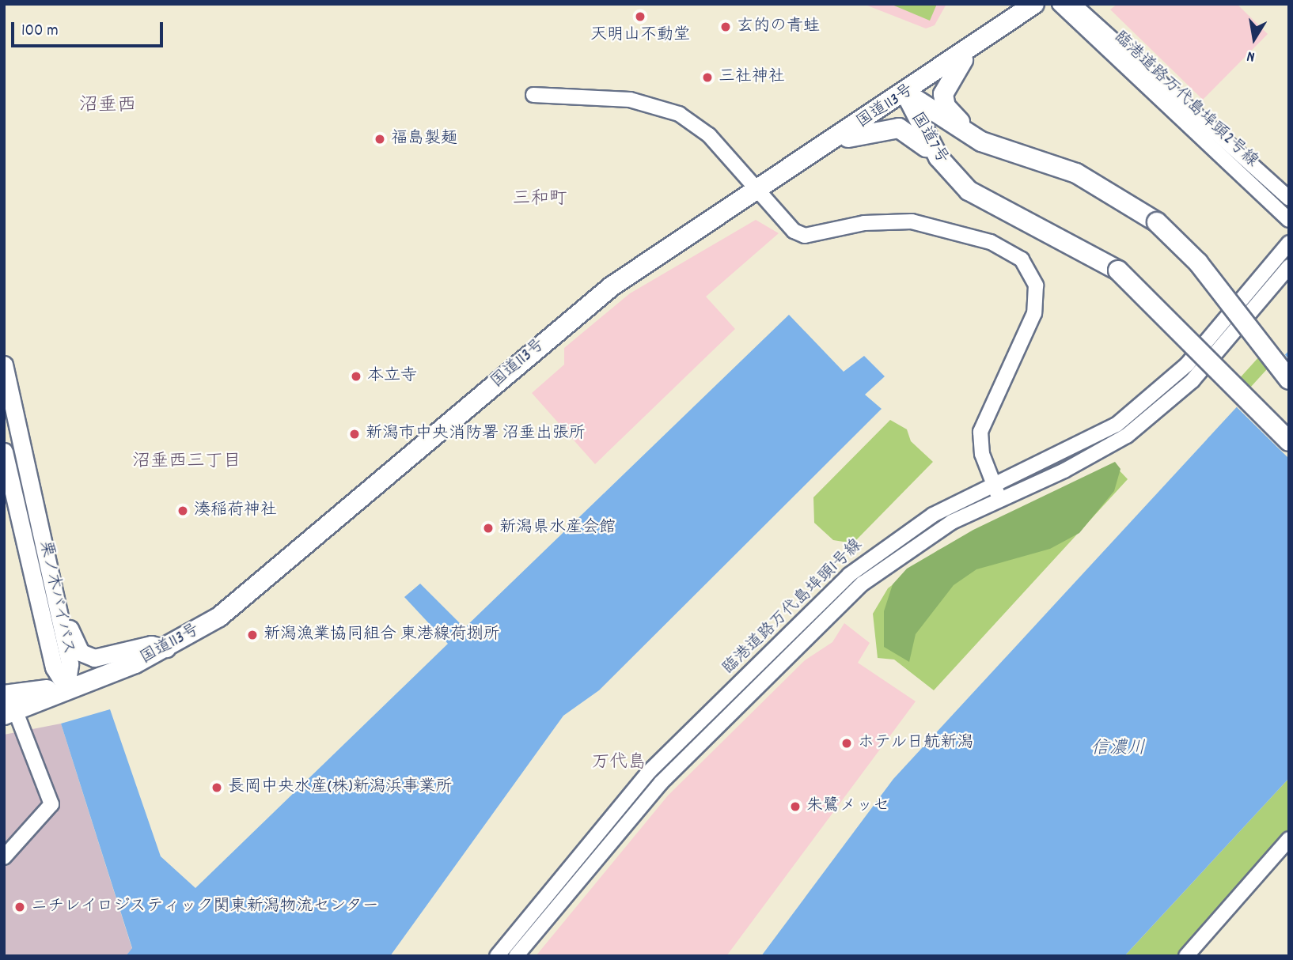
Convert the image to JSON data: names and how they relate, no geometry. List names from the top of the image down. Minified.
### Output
{"streets":{"highway":["国道113号","国道7号"],"main road":["栗ノ木バイパス"],"street":["臨港道路万代島埠頭2号線","臨港道路万代島埠頭1号線"]},"crossings":[["国道113号","国道7号"],["国道113号","栗ノ木バイパス"]],"districts":["沼垂西","三和町","沼垂西三丁目","万代島"],"water":["信濃川"],"places":["天明山不動堂","玄的の青蛙","三社神社","福島製麺","本立寺","新潟市中央消防署 沼垂出張所","湊稲荷神社","新潟県水産会館","新潟漁業協同組合 東港線荷捌所","ホテル日航新潟","長岡中央水産(株)新潟浜事業所","朱鷺メッセ","ニチレイロジスティック関東新潟物流センター"],"scale_bar":"100 m","north":"bottom"}
